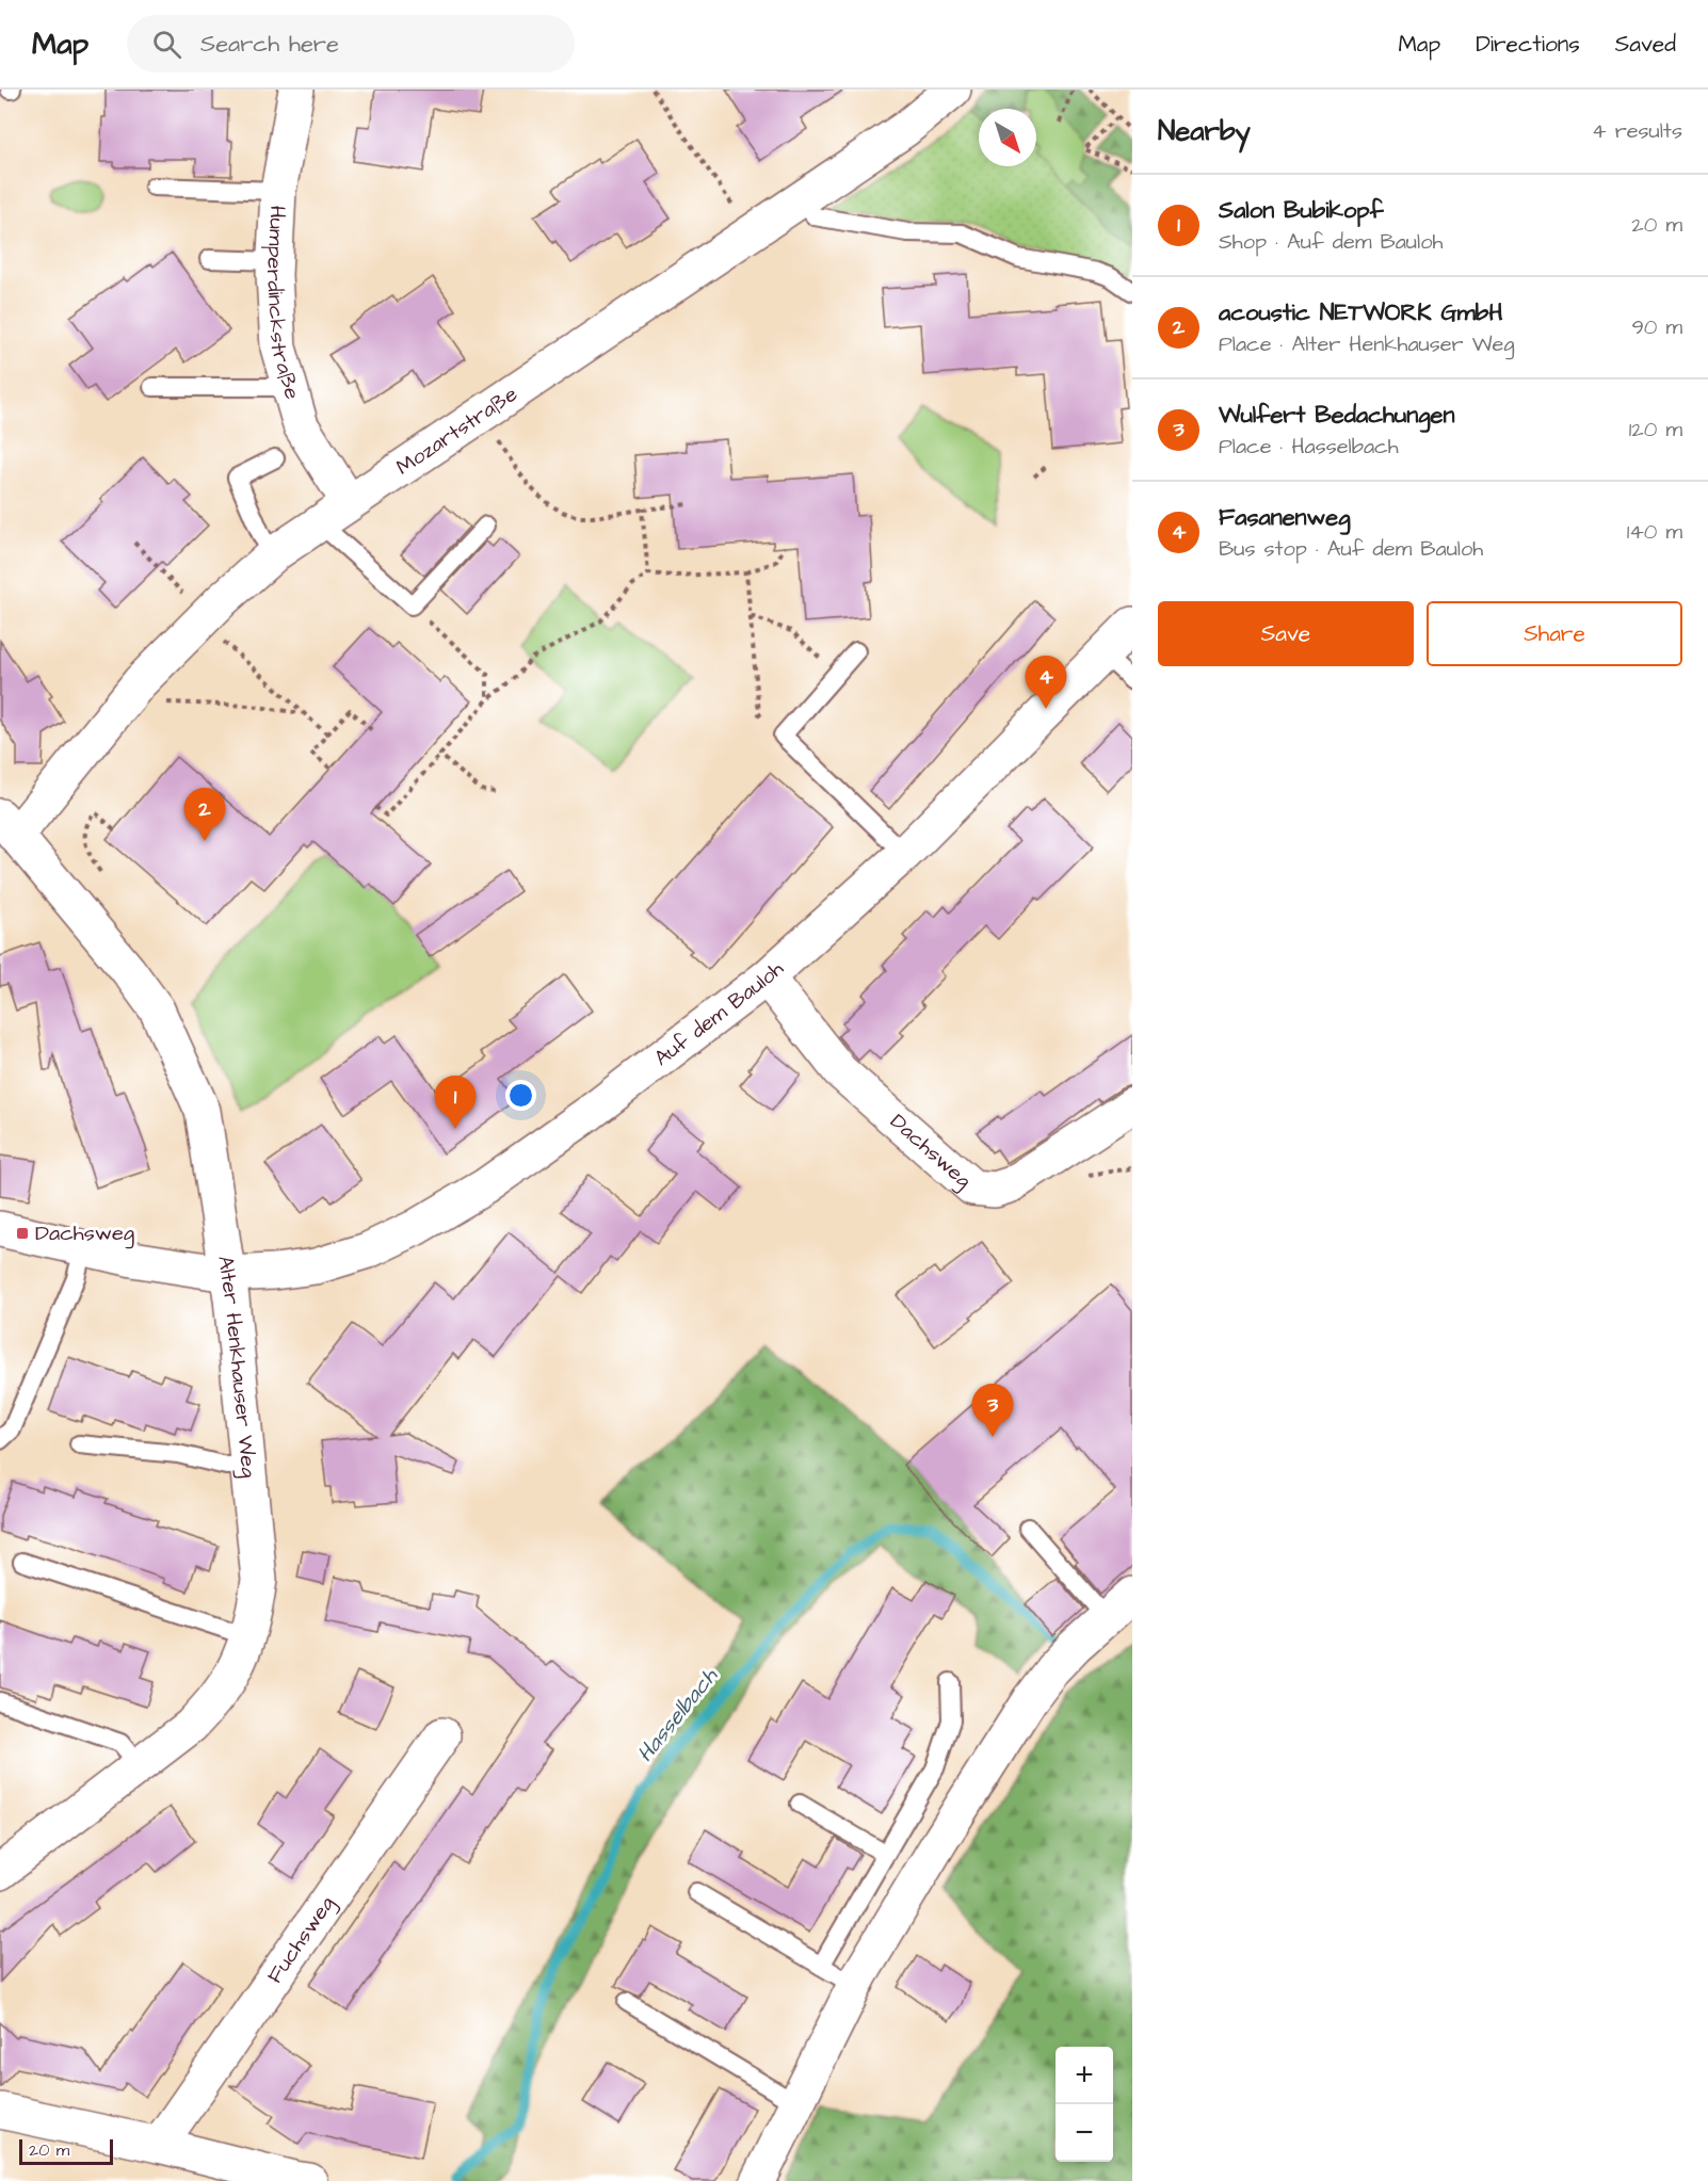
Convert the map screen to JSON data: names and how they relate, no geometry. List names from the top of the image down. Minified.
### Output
{"streets":{"street":["Humperdinckstraße","Mozartstraße","Auf dem Bauloh","Dachsweg","Alter Henkhauser Weg","Fuchsweg"]},"crossings":[["Humperdinckstraße","Mozartstraße"],["Mozartstraße","Alter Henkhauser Weg"],["Auf dem Bauloh","Dachsweg"],["Auf dem Bauloh","Alter Henkhauser Weg"]],"water":["Hasselbach"],"places":{"transit":["Dachsweg"]},"scale_bar":"20 m","north":"bottom right","page":{"header":"Map","search":"Search here","nav":["Map","Directions","Saved"],"heading":["Nearby","4 results"],"list":[{"mark":"1","name":"Salon Bubikopf","note":"Shop · Auf dem Bauloh","value":"20 m"},{"mark":"2","name":"acoustic NETWORK GmbH","note":"Place · Alter Henkhauser Weg","value":"90 m"},{"mark":"3","name":"Wulfert Bedachungen","note":"Place · Hasselbach","value":"120 m"},{"mark":"4","name":"Fasanenweg","note":"Bus stop · Auf dem Bauloh","value":"140 m"}],"buttons":["Save","Share"],"pins":["4","2","1","3"],"map_buttons":["+","−"],"scale":"20 m"}}
